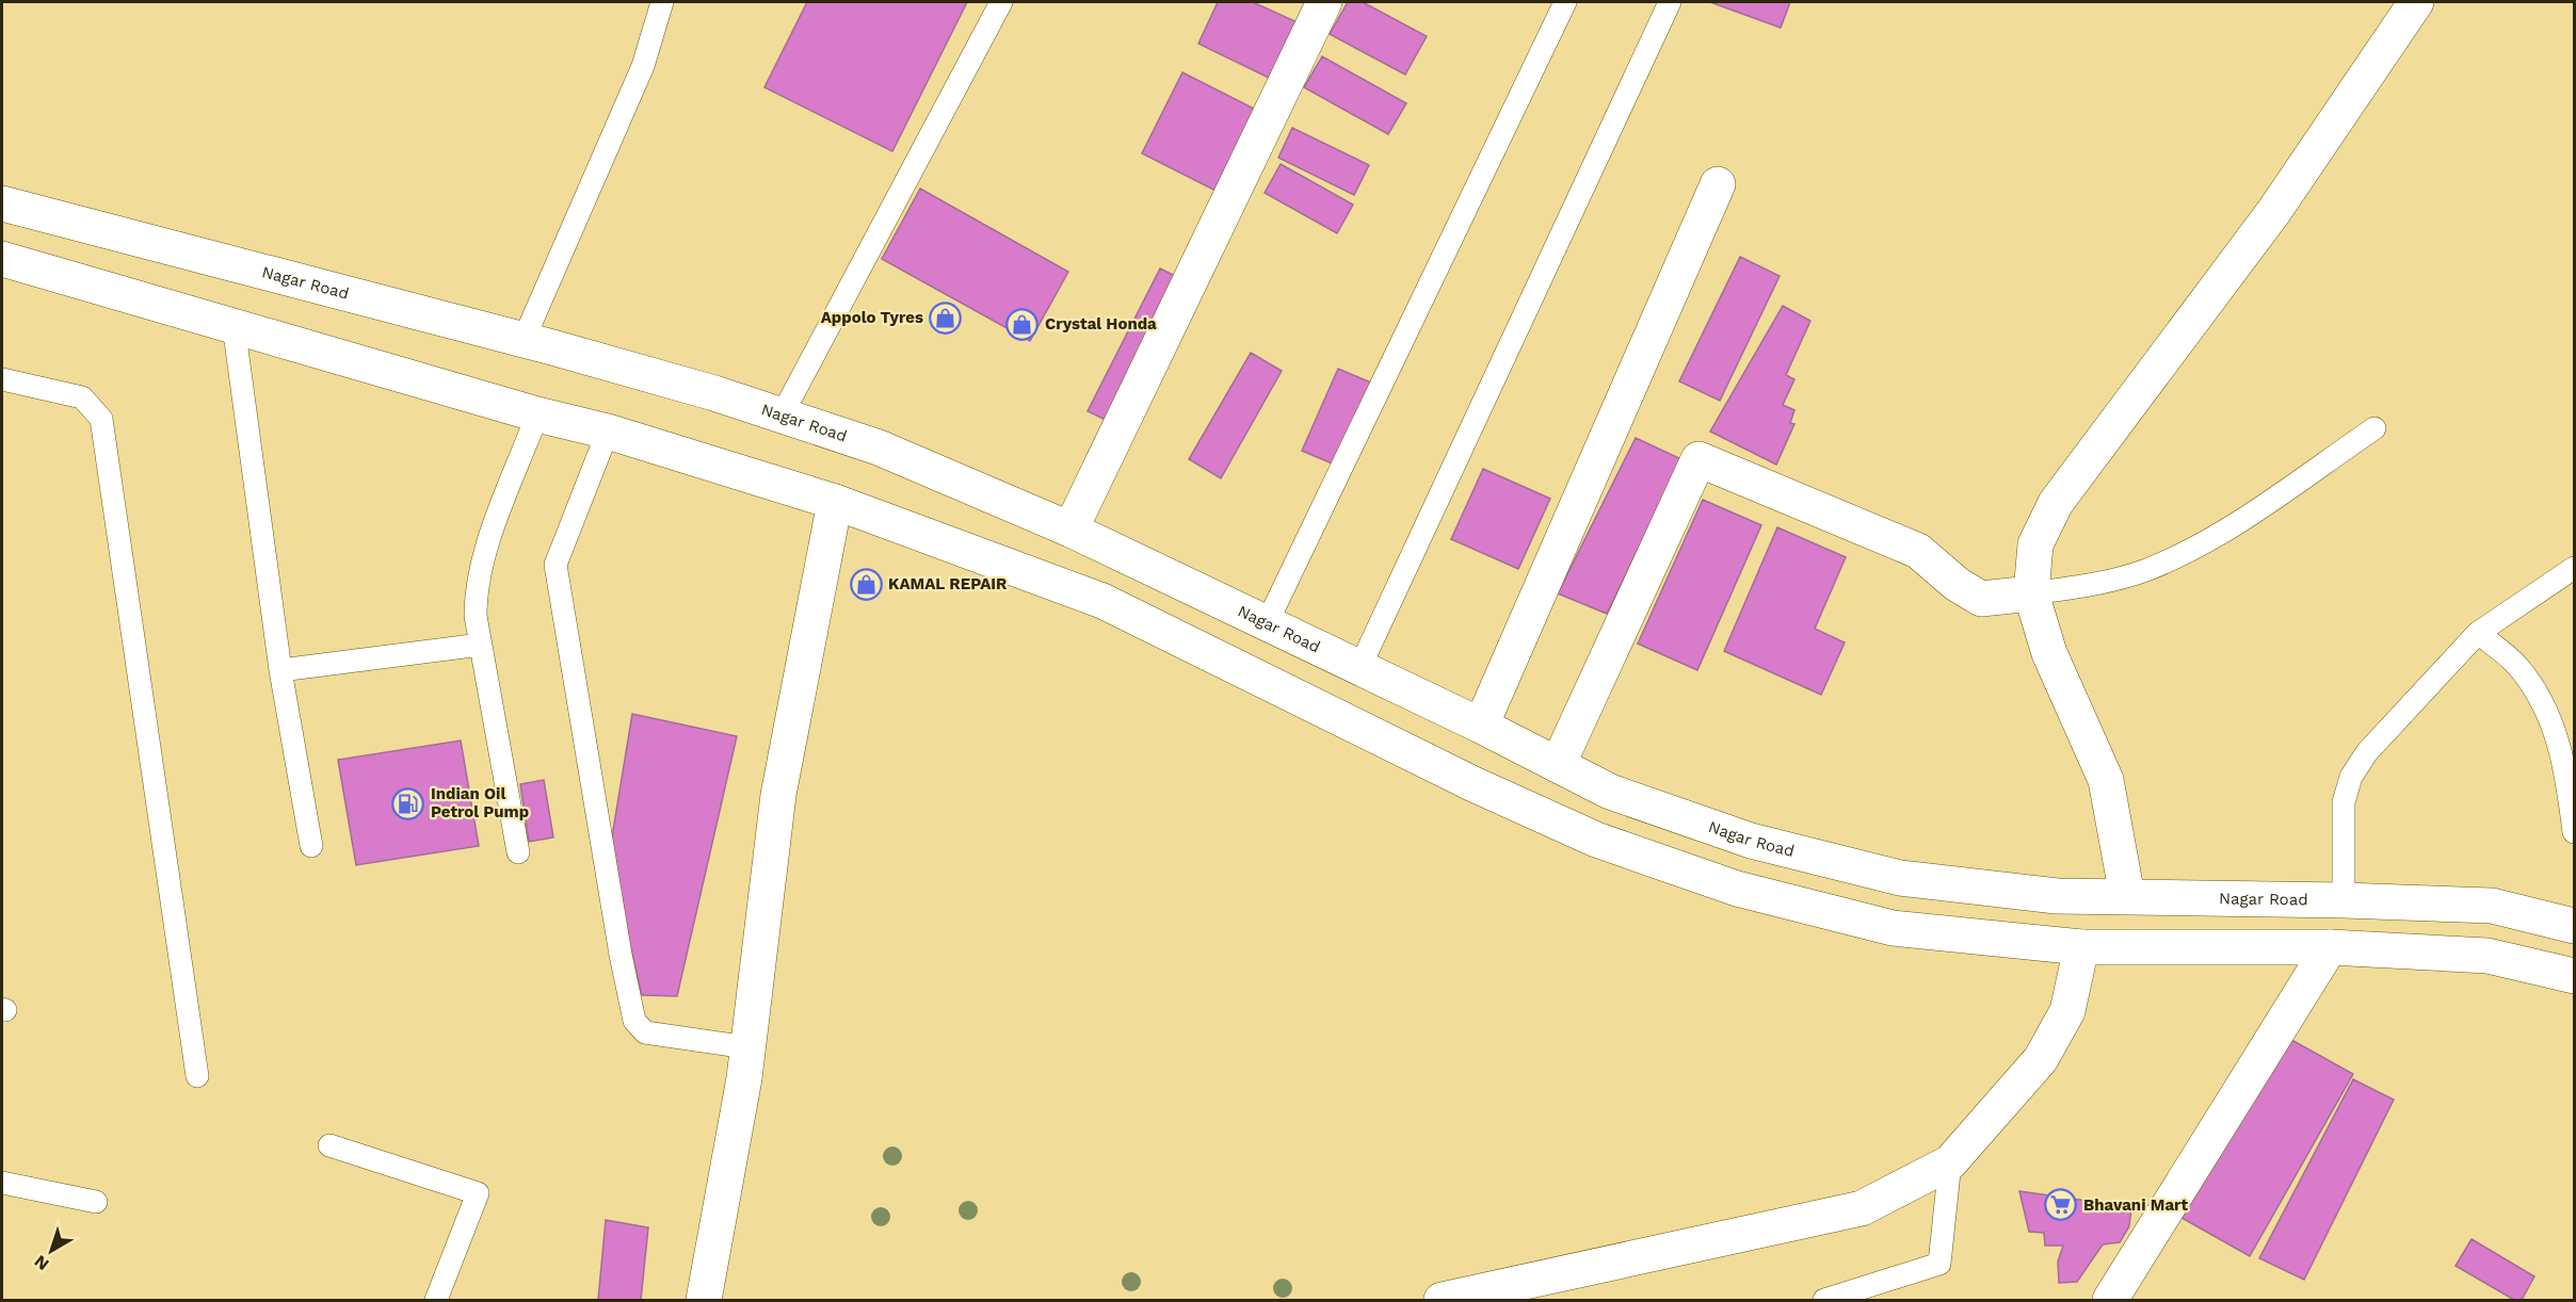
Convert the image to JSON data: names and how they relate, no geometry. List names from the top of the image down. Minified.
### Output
{"streets":{"main road":["Nagar Road"]},"places":{"shop":["Appolo Tyres","Crystal Honda","KAMAL REPAIR"],"fuel station":["Indian Oil Petrol Pump"],"supermarket":["Bhavani Mart"]},"north":"bottom left"}
